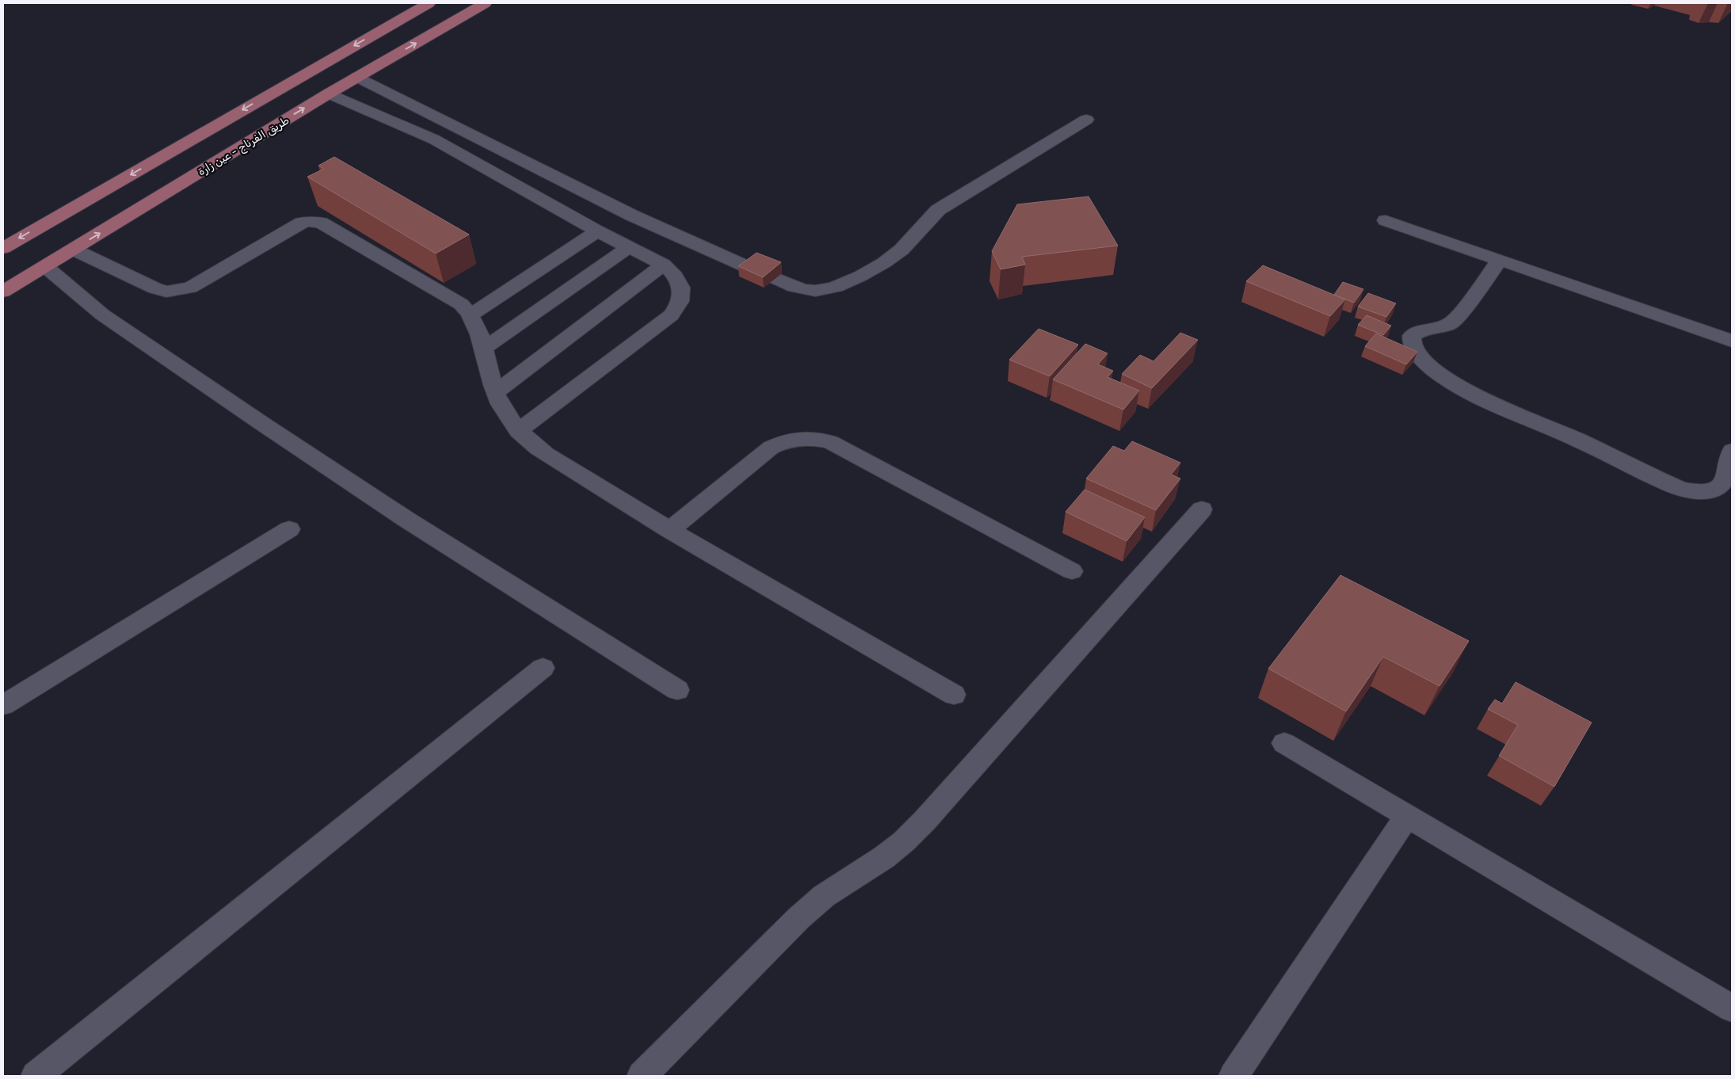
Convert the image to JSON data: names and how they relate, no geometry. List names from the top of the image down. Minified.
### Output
{"streets":{"main road":["طريق الفرناج - عين زارة"]}}
